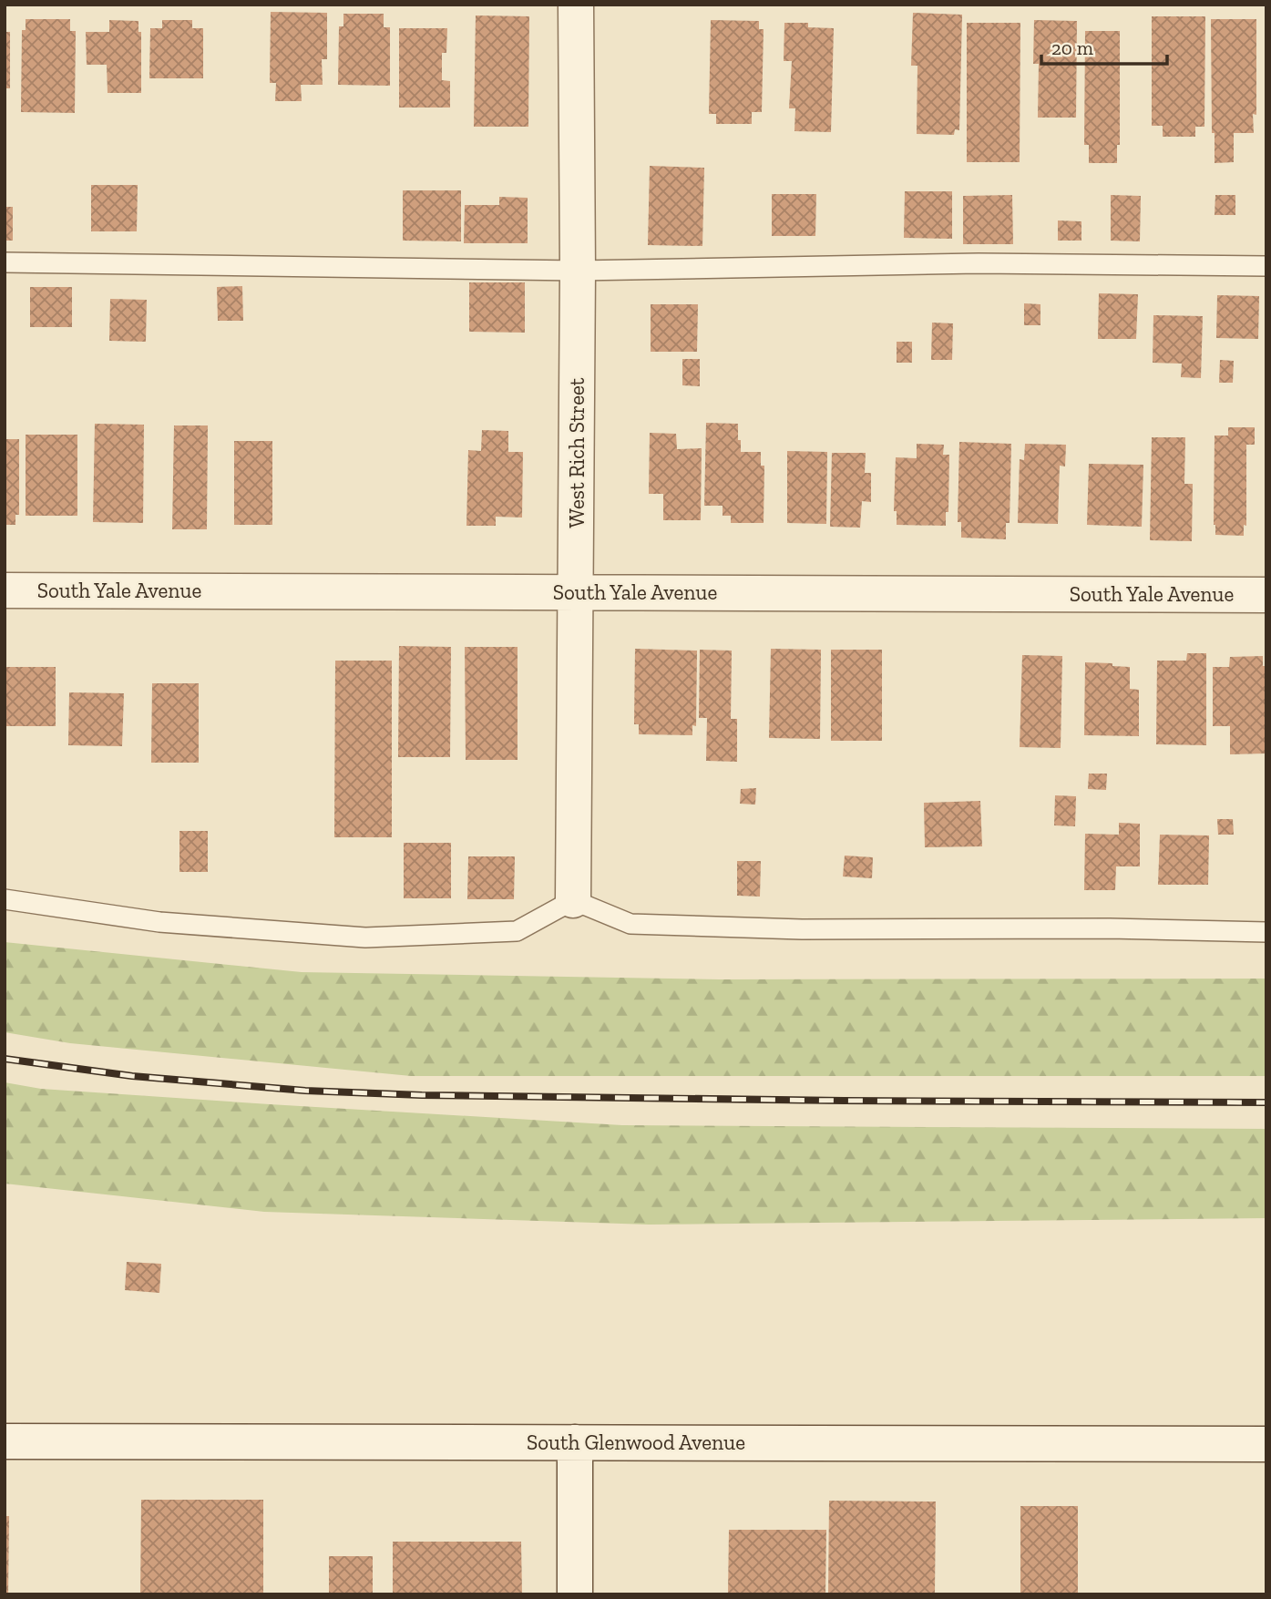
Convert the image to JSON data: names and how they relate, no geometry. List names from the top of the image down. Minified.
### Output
{"streets":{"street":["West Rich Street","South Yale Avenue","South Glenwood Avenue"]},"crossings":[["West Rich Street","South Yale Avenue"]],"scale_bar":"20 m"}
